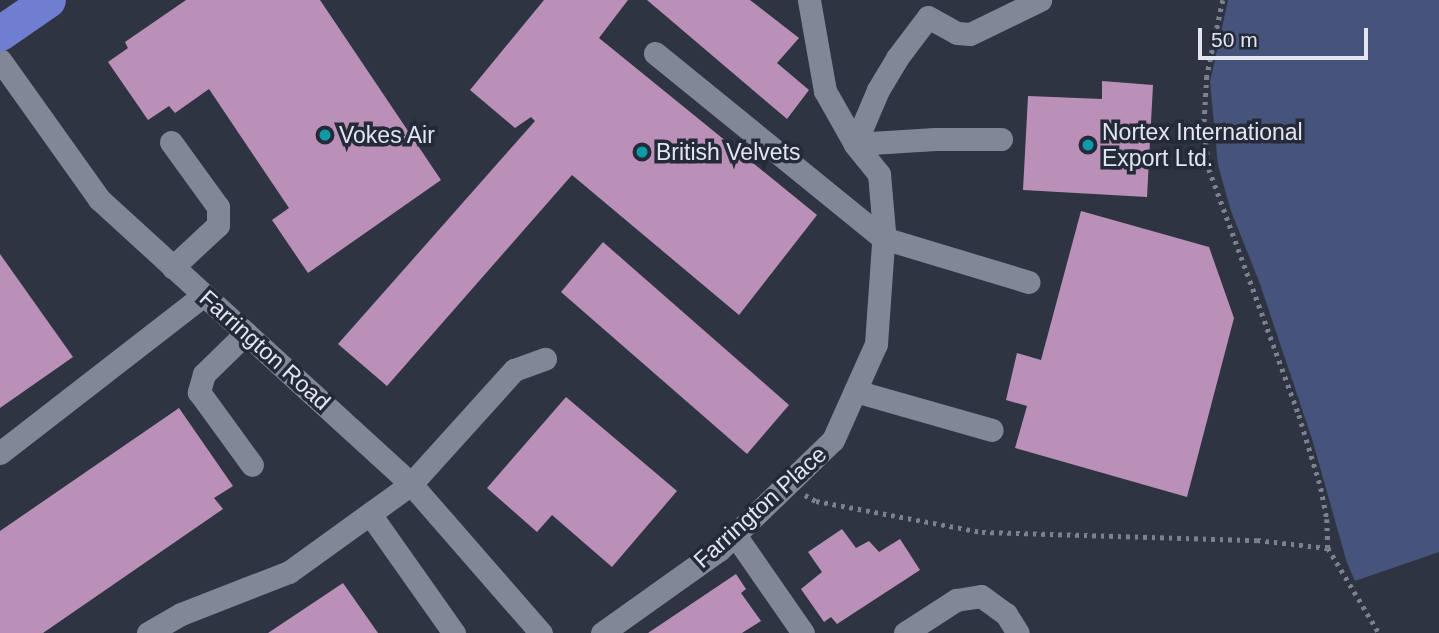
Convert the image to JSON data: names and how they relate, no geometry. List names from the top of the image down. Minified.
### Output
{"streets":{"street":["Farrington Road","Farrington Place"]},"places":["Vokes Air","Nortex International Export Ltd.","British Velvets"],"scale_bar":"50 m"}
